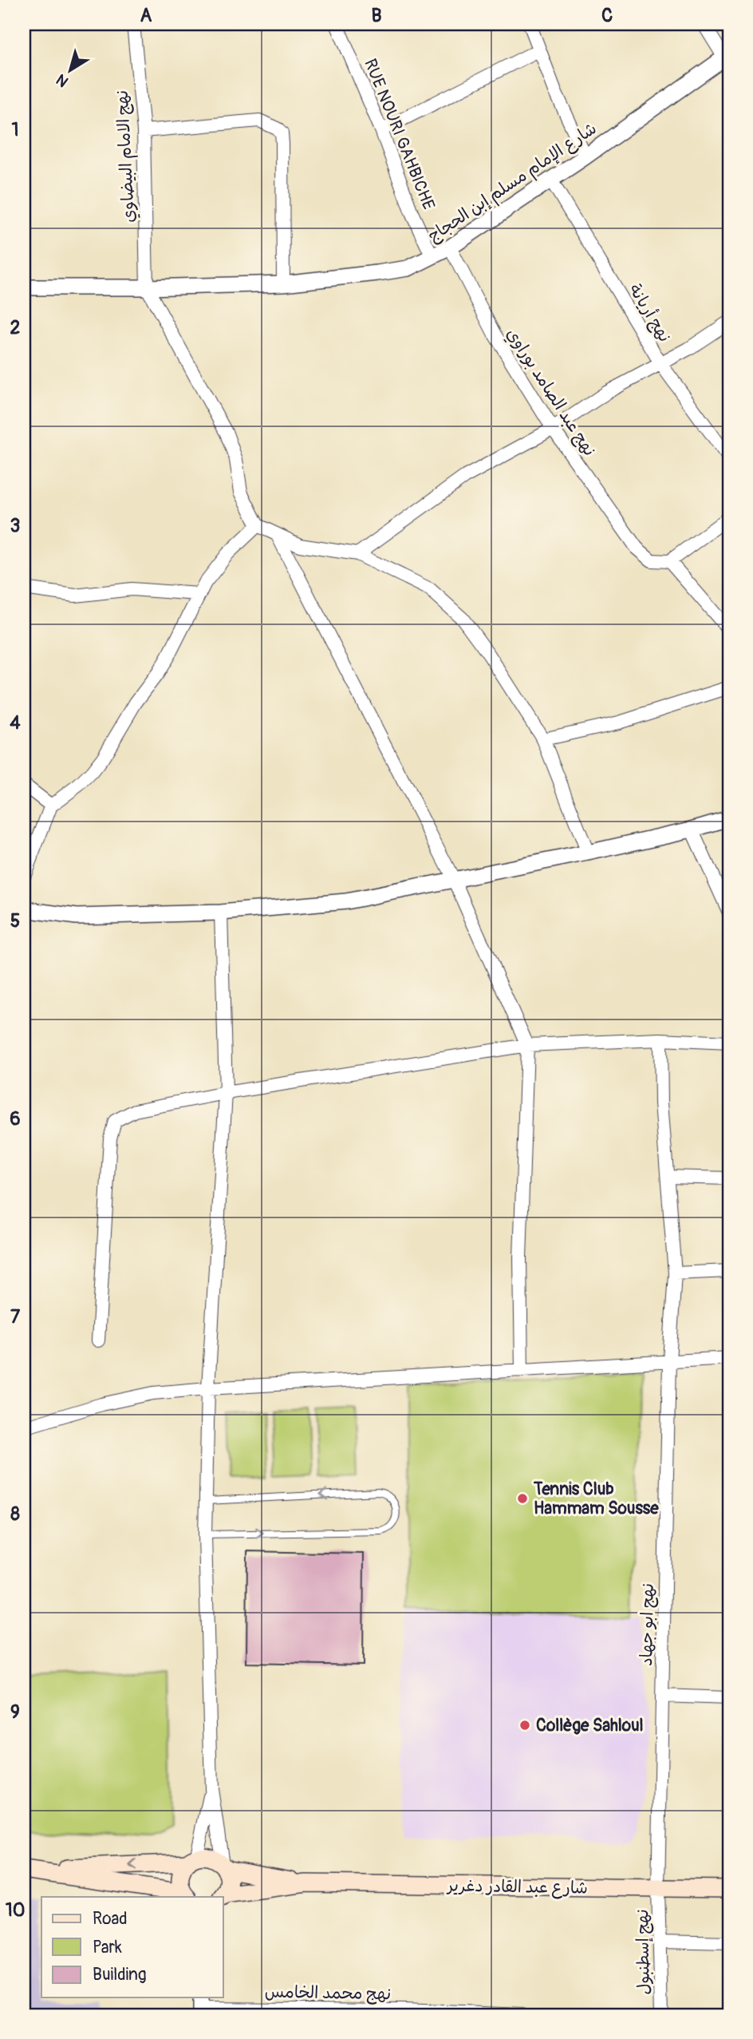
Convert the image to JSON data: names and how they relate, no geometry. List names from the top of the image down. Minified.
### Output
{"streets":{"main road":["شارع عبد القادر دغرير"],"street":["RUE NOURI GAHBICHE","نهج الامام البيضاوي","شارع اﻹمام مسلم إبن الحجاج","نهج أريانة","نهج عبد الصامد بوراوي","نهج ابو جهاد","نهج إسطنبول","نهج محمد الخامس"]},"crossings":[["RUE NOURI GAHBICHE","شارع اﻹمام مسلم إبن الحجاج"],["نهج الامام البيضاوي","شارع اﻹمام مسلم إبن الحجاج"],["شارع اﻹمام مسلم إبن الحجاج","نهج أريانة"],["شارع اﻹمام مسلم إبن الحجاج","نهج عبد الصامد بوراوي"],["نهج ابو جهاد","شارع عبد القادر دغرير"],["نهج ابو جهاد","نهج إسطنبول"],["شارع عبد القادر دغرير","نهج إسطنبول"]],"places":["Tennis Club Hammam Sousse","Collège Sahloul"],"legend":["Road","Park","Building"],"north":"bottom left","grid":{"columns":["A","B","C"],"rows":["1","2","3","4","5","6","7","8","9","10"]}}
